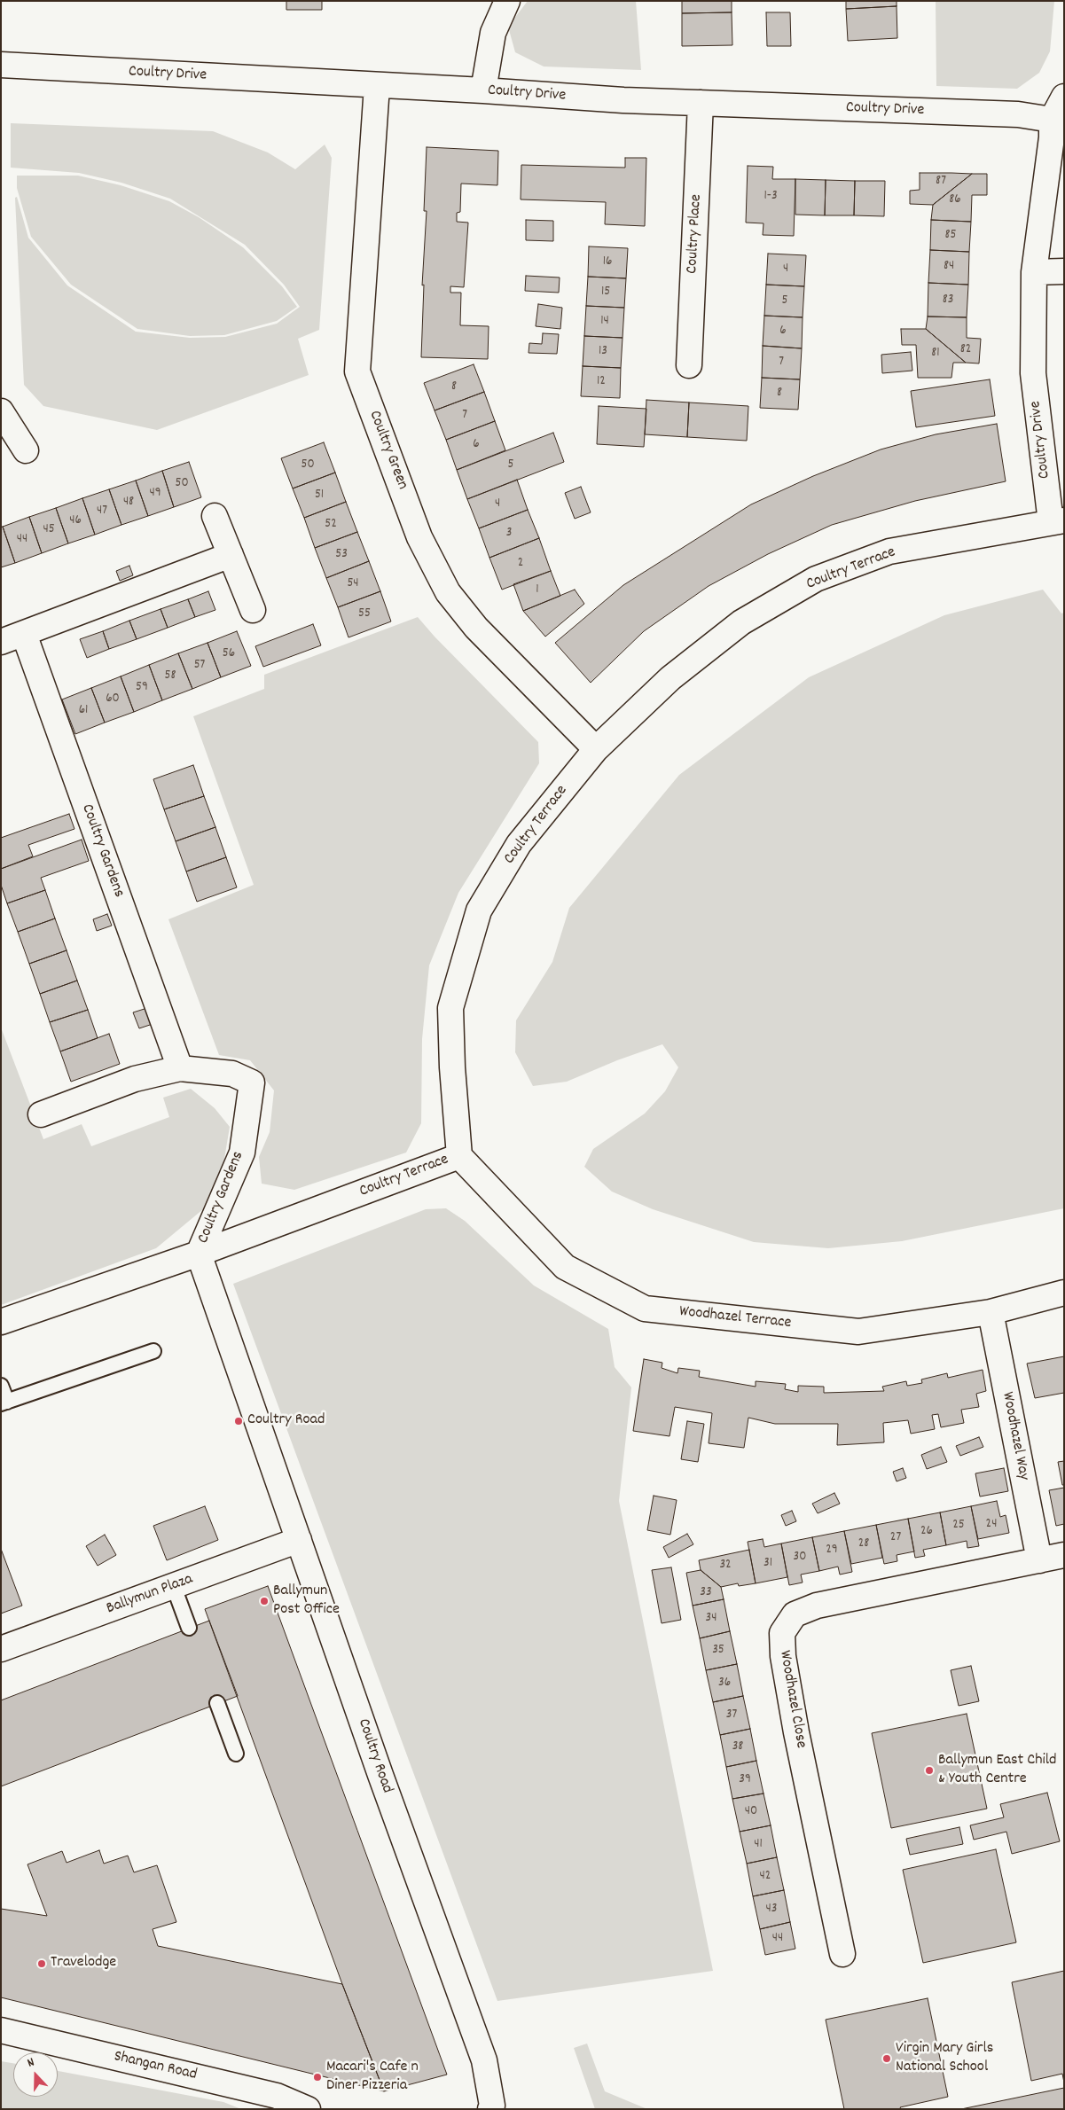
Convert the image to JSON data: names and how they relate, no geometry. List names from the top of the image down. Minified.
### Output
{"streets":{"street":["Coultry Drive","Coultry Place","Coultry Green","Coultry Terrace","Coultry Gardens","Woodhazel Terrace","Woodhazel Way","Ballymun Plaza","Woodhazel Close","Coultry Road","Shangan Road"]},"crossings":[["Coultry Drive","Coultry Place"],["Coultry Drive","Coultry Green"],["Coultry Drive","Coultry Terrace"],["Coultry Green","Coultry Terrace"],["Coultry Terrace","Coultry Gardens"],["Coultry Terrace","Woodhazel Terrace"],["Coultry Terrace","Coultry Road"],["Coultry Gardens","Coultry Road"],["Woodhazel Terrace","Woodhazel Way"],["Woodhazel Way","Woodhazel Close"],["Ballymun Plaza","Coultry Road"]],"places":["Coultry Road","Ballymun Post Office","Ballymun East Child & Youth Centre","Travelodge","Virgin Mary Girls National School","Macari's Cafe n Diner Pizzeria"],"house_numbers":["87","1-3","86","85","16","84","4","15","83","5","14","6","82","13","81","7","12","8","8","7","6","50","5","50","49","51","48","4","47","46","52","45","3","44","53","2","54","1","55","56","57","58","59","60","61","24","25","26","27","28","29","30","31","32","33","34","35","36","37","38","39","40","41","42","43","44"],"north":"top"}
